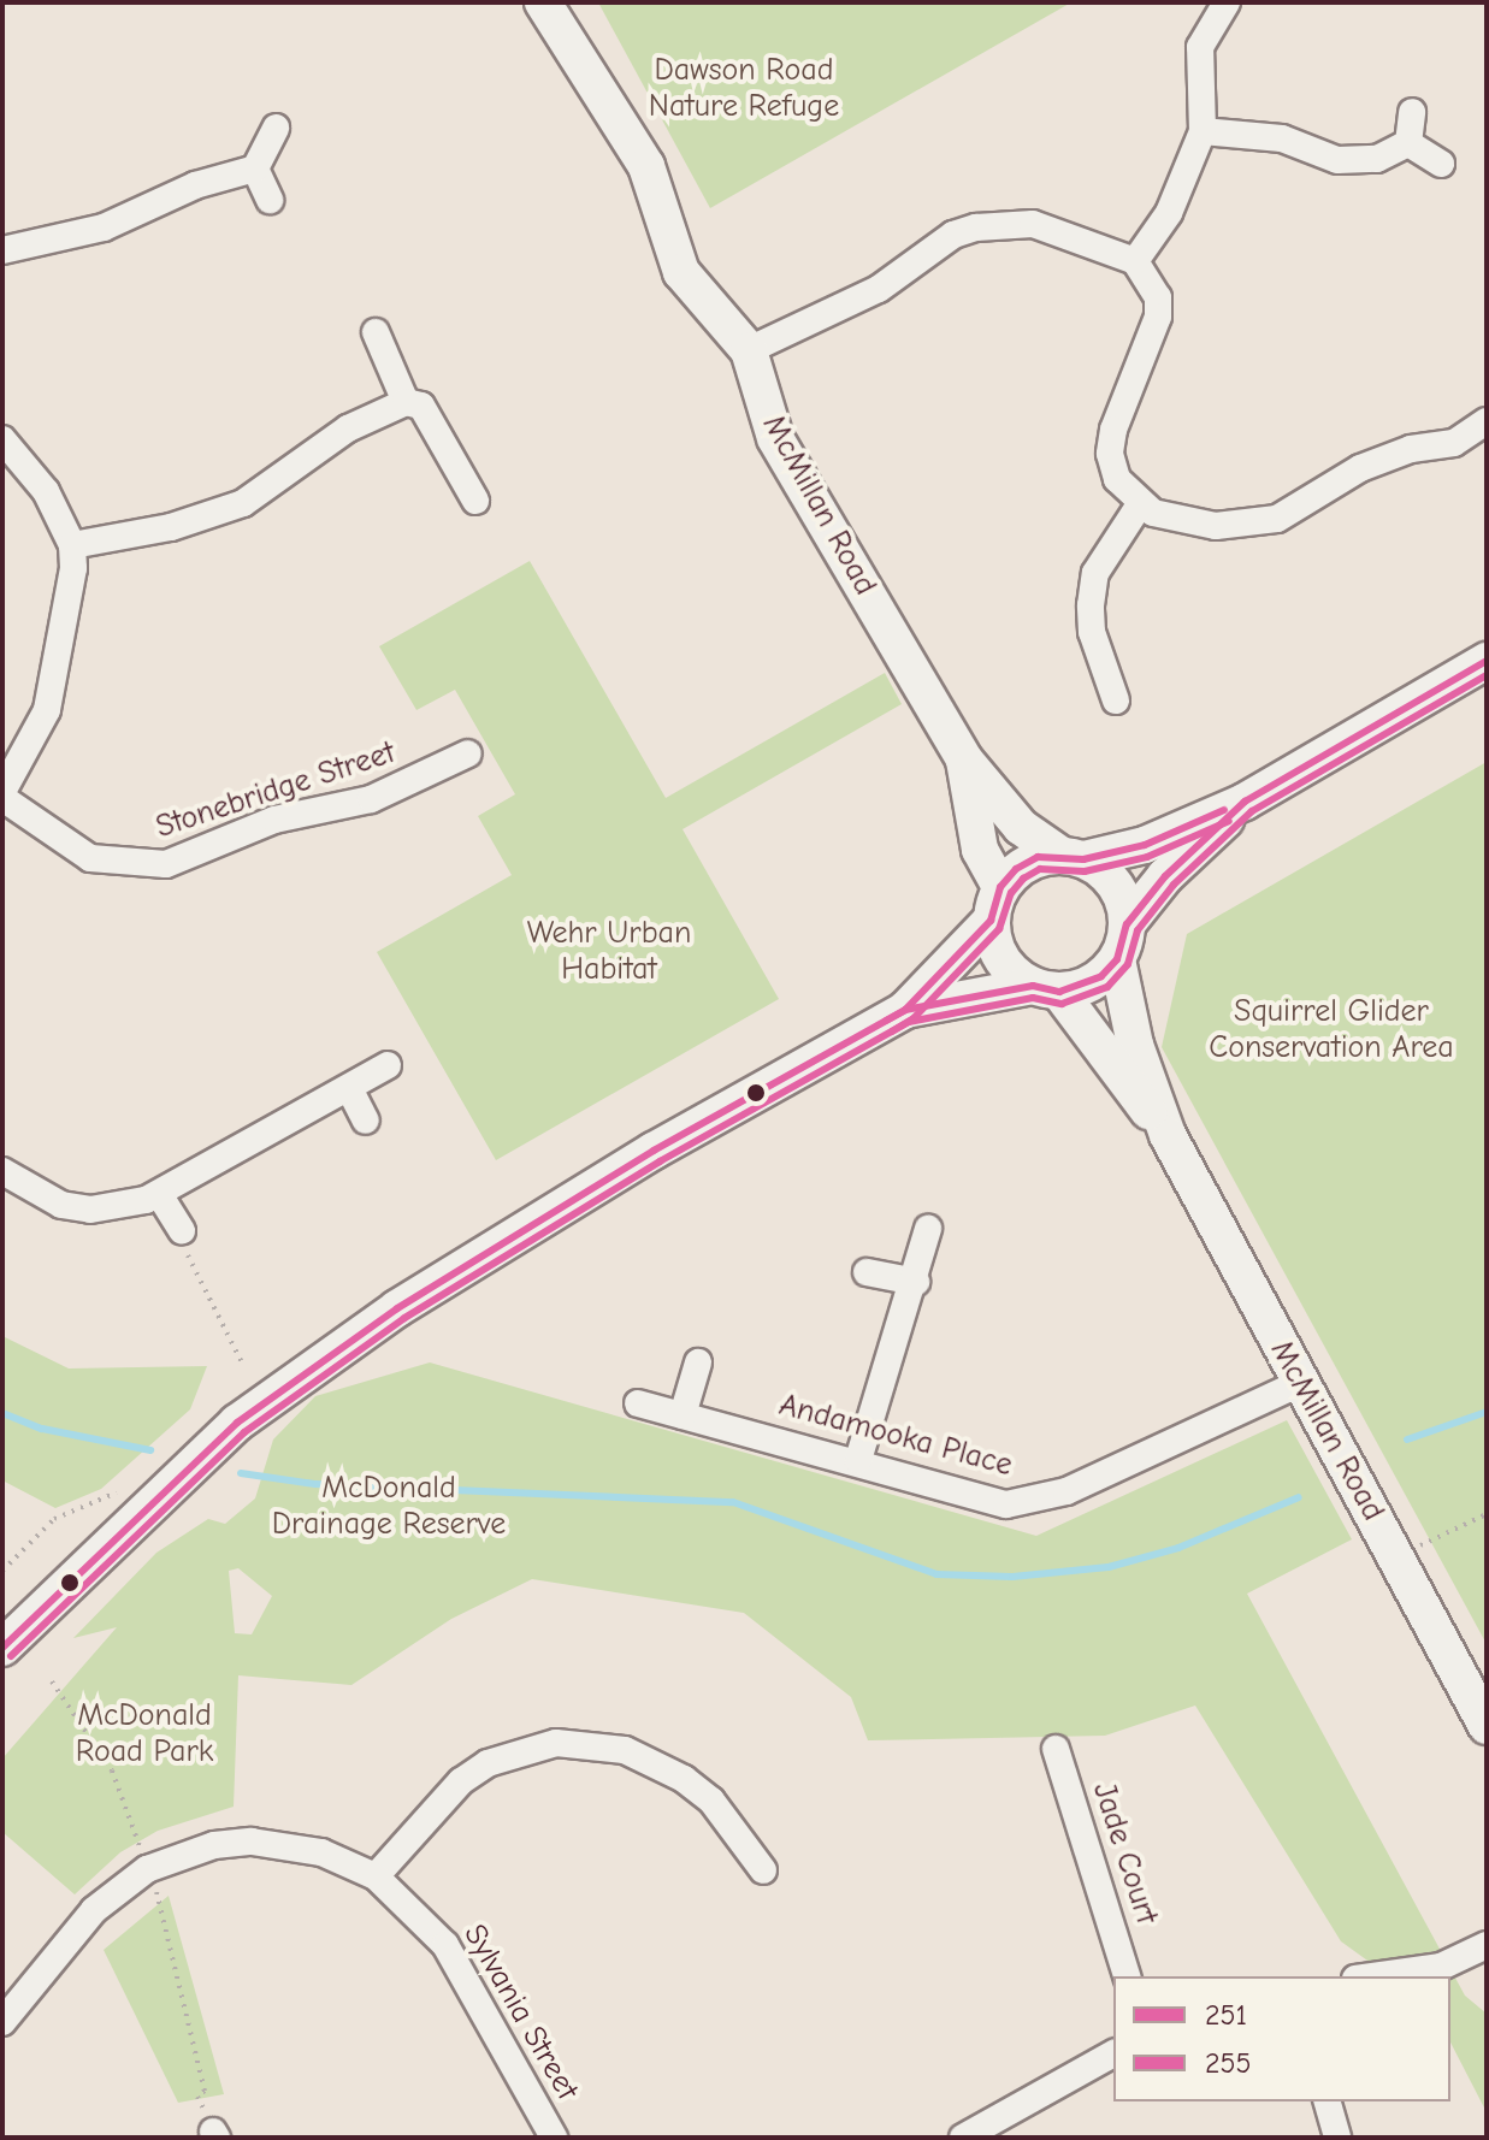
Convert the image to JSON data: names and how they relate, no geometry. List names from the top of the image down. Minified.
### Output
{"streets":{"main road":["McMillan Road"],"street":["Stonebridge Street","Andamooka Place","Jade Court","Sylvania Street"]},"crossings":[["McMillan Road","Andamooka Place"]],"parks":["Dawson Road Nature Refuge","Wehr Urban Habitat","Squirrel Glider Conservation Area","McDonald Drainage Reserve","McDonald Road Park"],"lines":["transit line 251","transit line 255"],"legend":["251","255"]}
